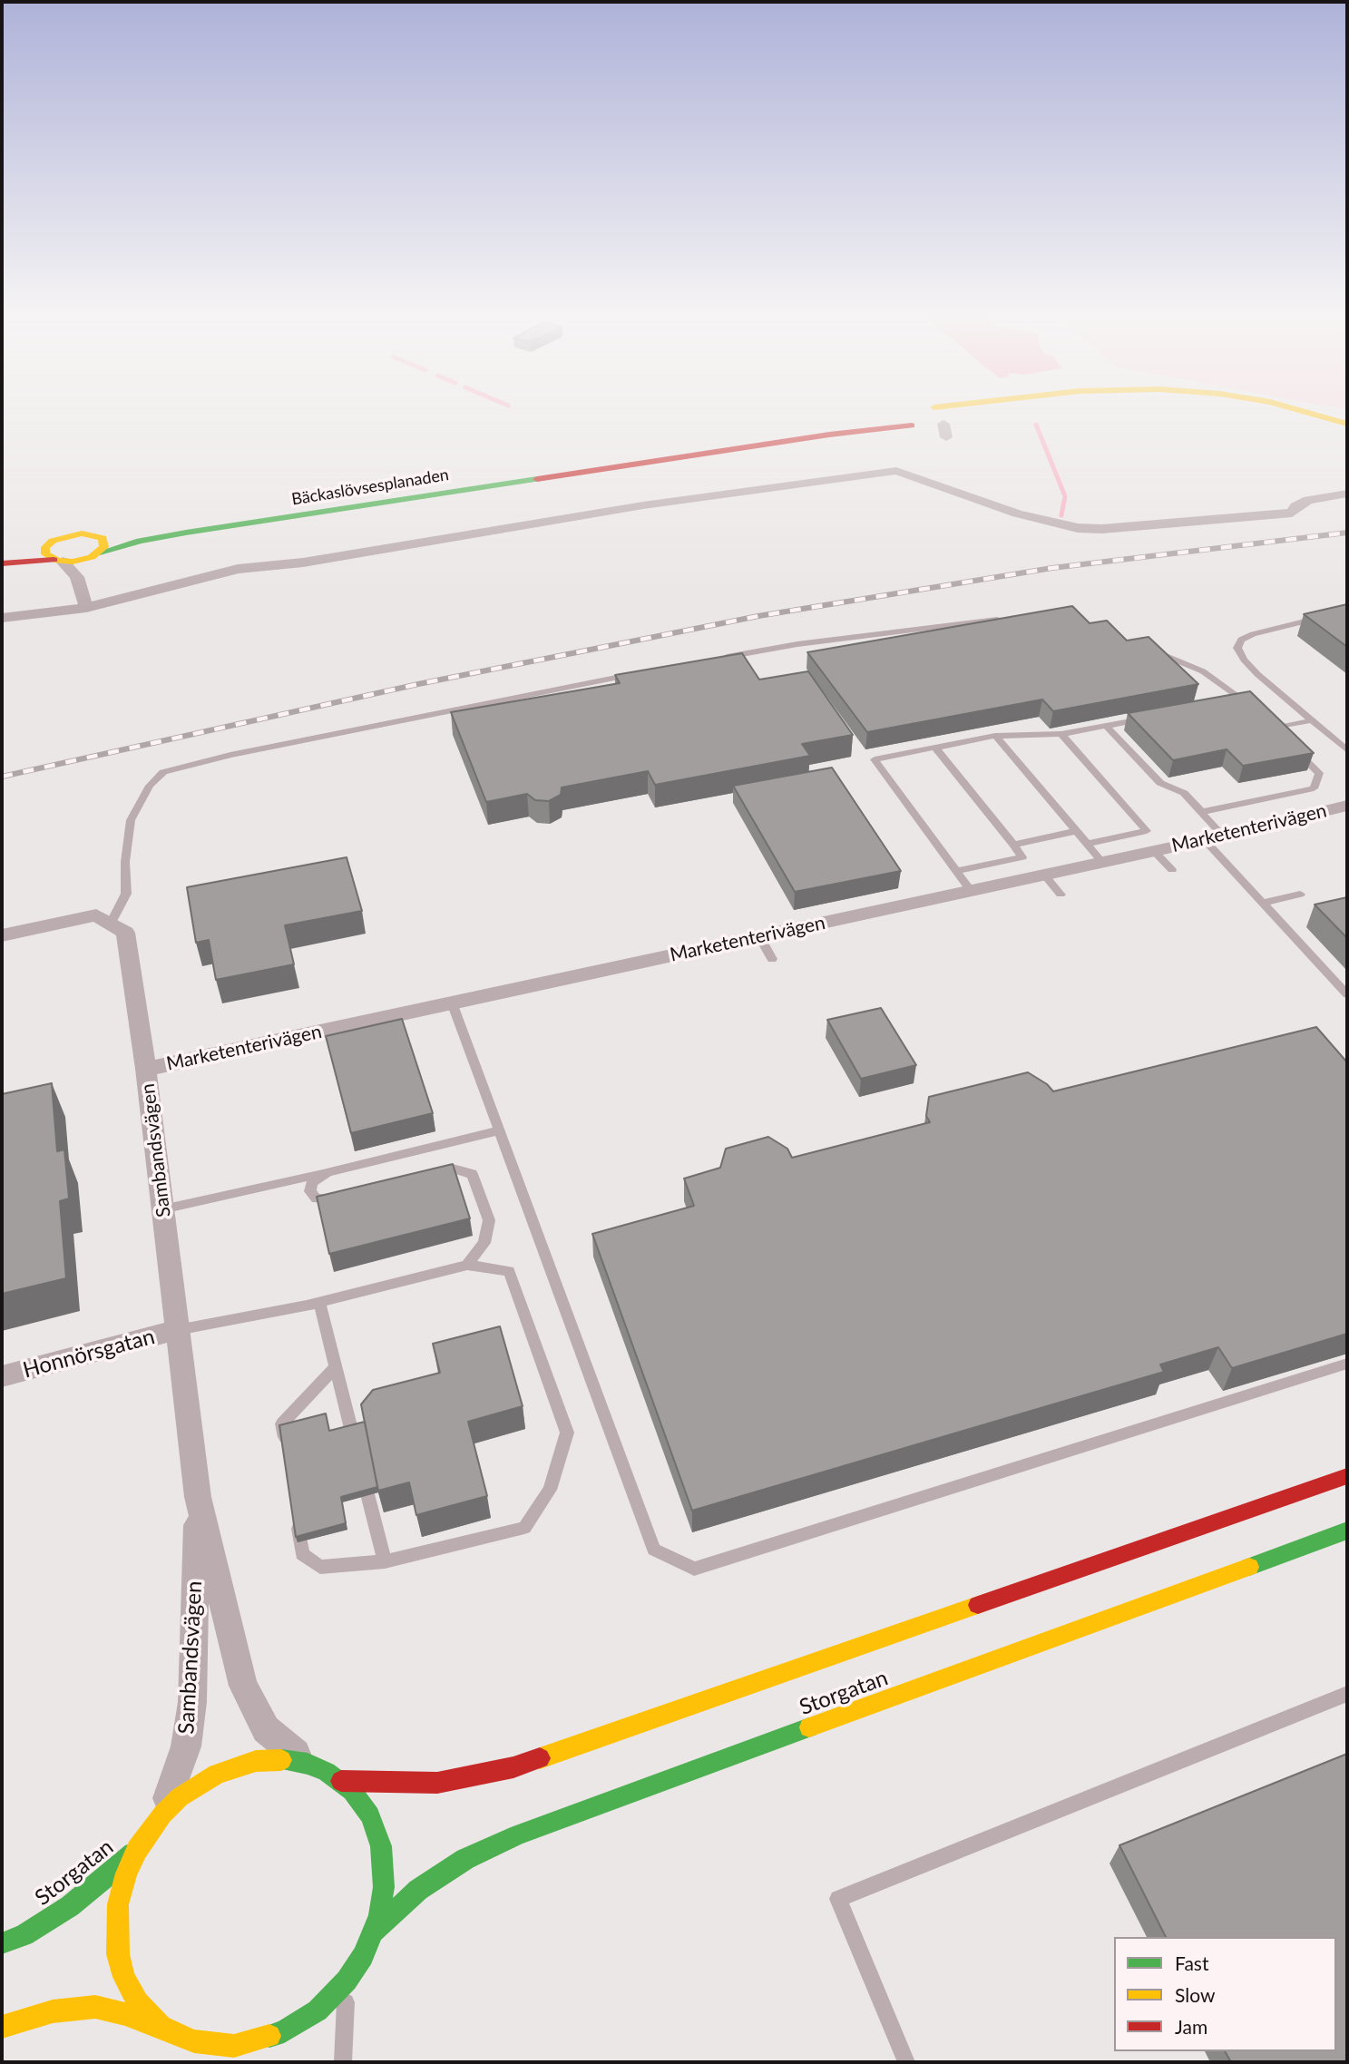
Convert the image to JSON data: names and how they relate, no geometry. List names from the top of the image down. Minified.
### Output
{"streets":{"street":["Bäckaslövsesplanaden","Marketenterivägen","Sambandsvägen","Honnörsgatan","Storgatan"]},"crossings":[["Marketenterivägen","Sambandsvägen"],["Sambandsvägen","Honnörsgatan"],["Sambandsvägen","Storgatan"]],"legend":["Fast","Slow","Jam"]}
